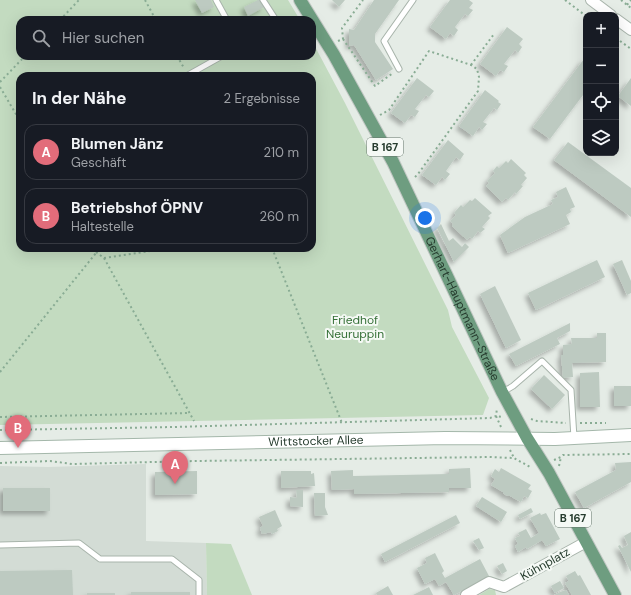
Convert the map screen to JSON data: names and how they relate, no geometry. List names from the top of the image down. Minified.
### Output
{"streets":{"main road":["B 167","Gerhart-Hauptmann-Straße","Wittstocker Allee"],"street":["Kühnplatz"]},"crossings":[["Gerhart-Hauptmann-Straße","Wittstocker Allee"],["Gerhart-Hauptmann-Straße","Kühnplatz"]],"parks":["Friedhof Neuruppin"],"page":{"map_buttons":["+","−"],"search":"Hier suchen","heading":["In der Nähe","2 Ergebnisse"],"list":[{"mark":"A","name":"Blumen Jänz","note":"Geschäft","value":"210 m"},{"mark":"B","name":"Betriebshof ÖPNV","note":"Haltestelle","value":"260 m"}],"pins":["B","A"]}}
